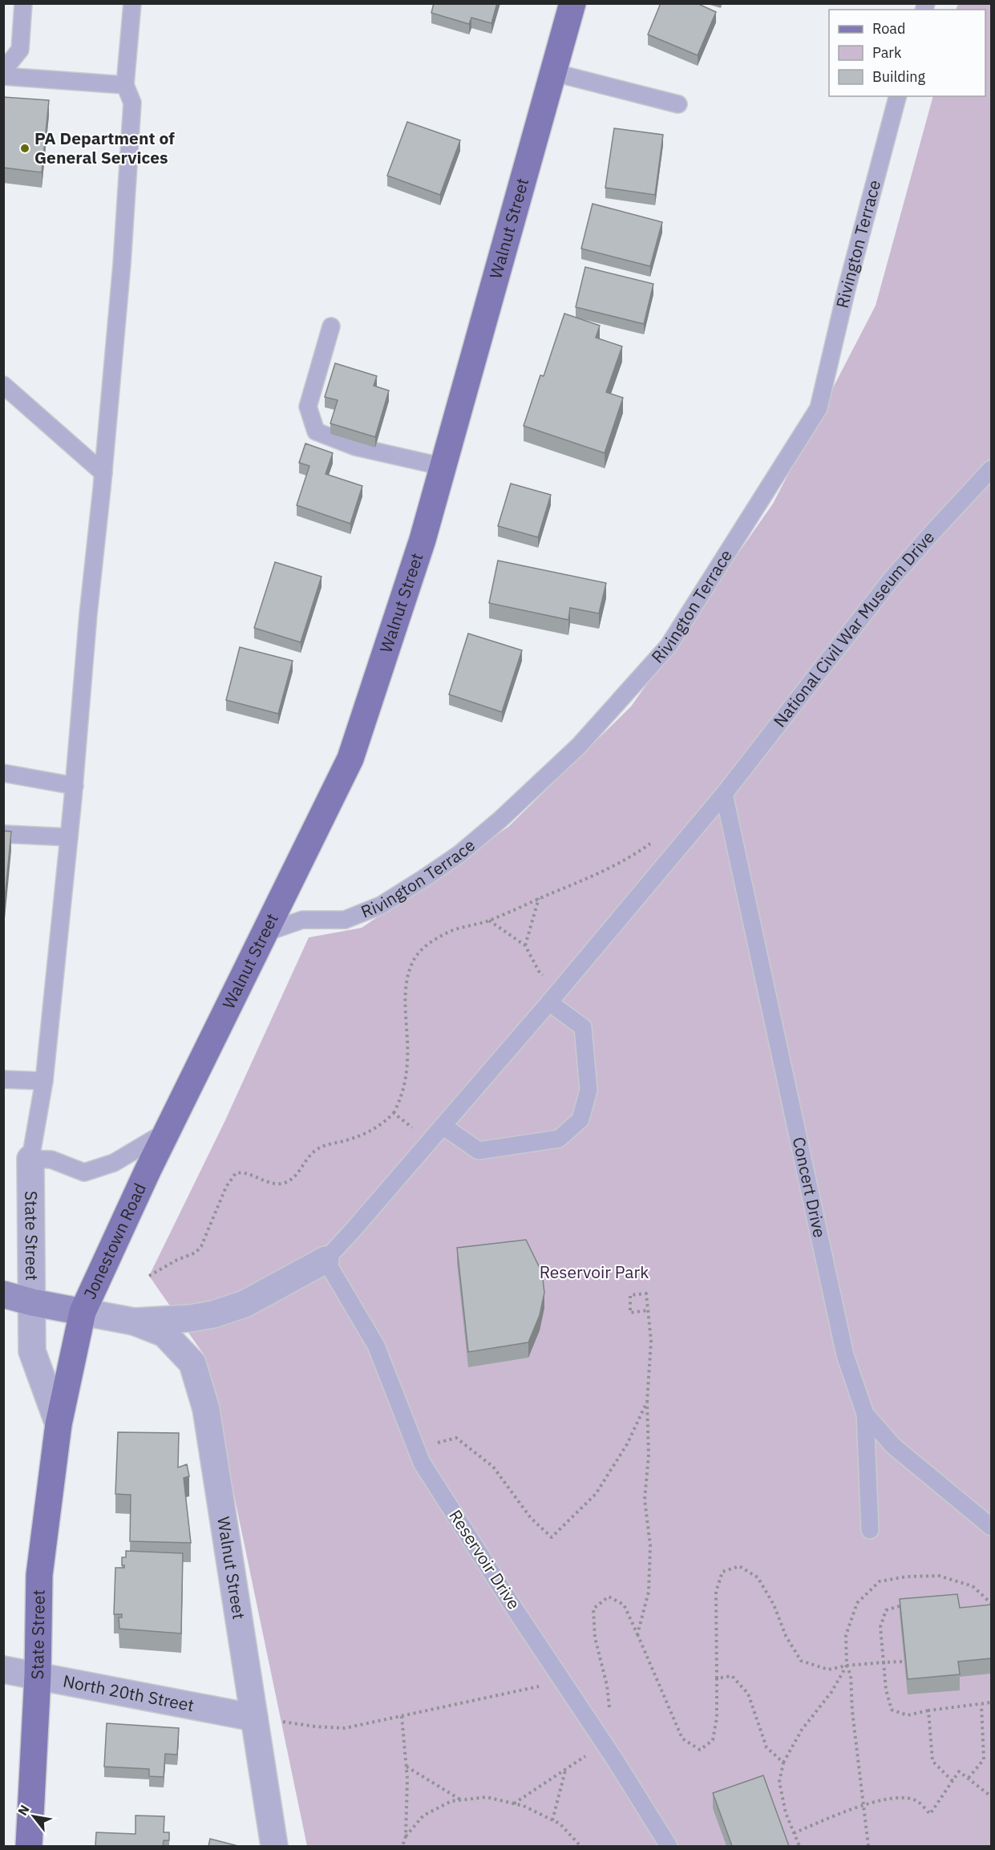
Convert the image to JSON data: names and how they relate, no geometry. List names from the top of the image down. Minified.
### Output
{"streets":{"main road":["Walnut Street","State Street","Jonestown Road"],"street":["North 20th Street"],"lane":["Rivington Terrace","National Civil War Museum Drive","Concert Drive","Reservoir Drive"]},"crossings":[["Walnut Street","Rivington Terrace"],["Walnut Street","Jonestown Road"],["Walnut Street","North 20th Street"],["National Civil War Museum Drive","Concert Drive"],["National Civil War Museum Drive","Reservoir Drive"],["State Street","Jonestown Road"],["State Street","North 20th Street"]],"parks":["Reservoir Park"],"places":["PA Department of General Services"],"legend":["Road","Park","Building"],"north":"top left"}
